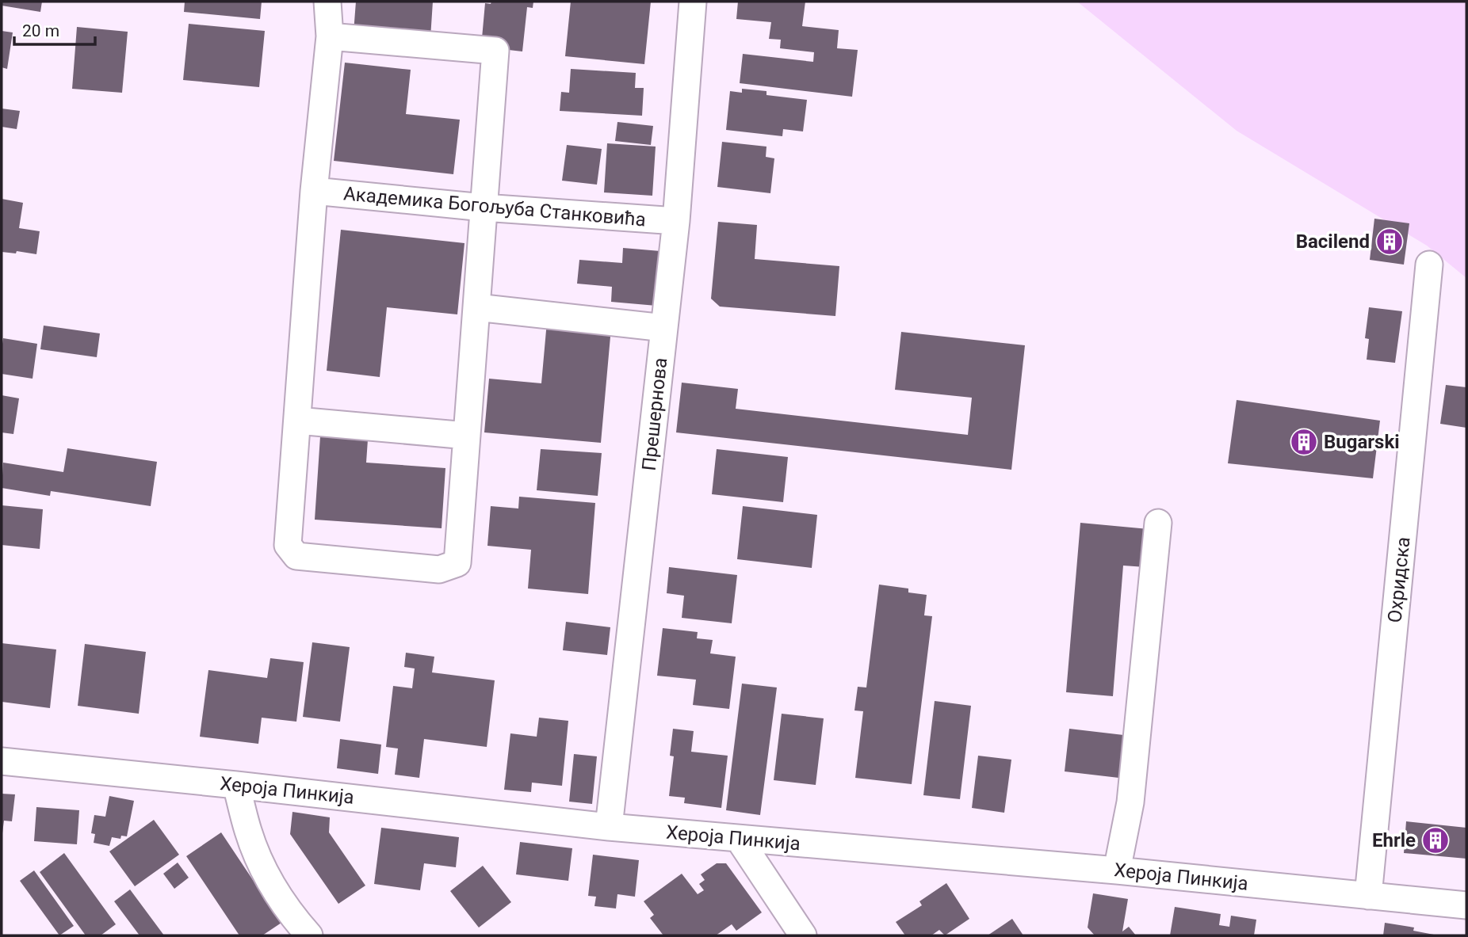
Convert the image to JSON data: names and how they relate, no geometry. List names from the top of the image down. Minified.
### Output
{"streets":{"street":["Академика Богољуба Станковића","Прешернова","Охридска","Хероја Пинкија"]},"crossings":[["Академика Богољуба Станковића","Прешернова"],["Прешернова","Хероја Пинкија"],["Охридска","Хероја Пинкија"]],"places":{"building":["Bacilend","Bugarski","Ehrle"]},"scale_bar":"20 m"}
